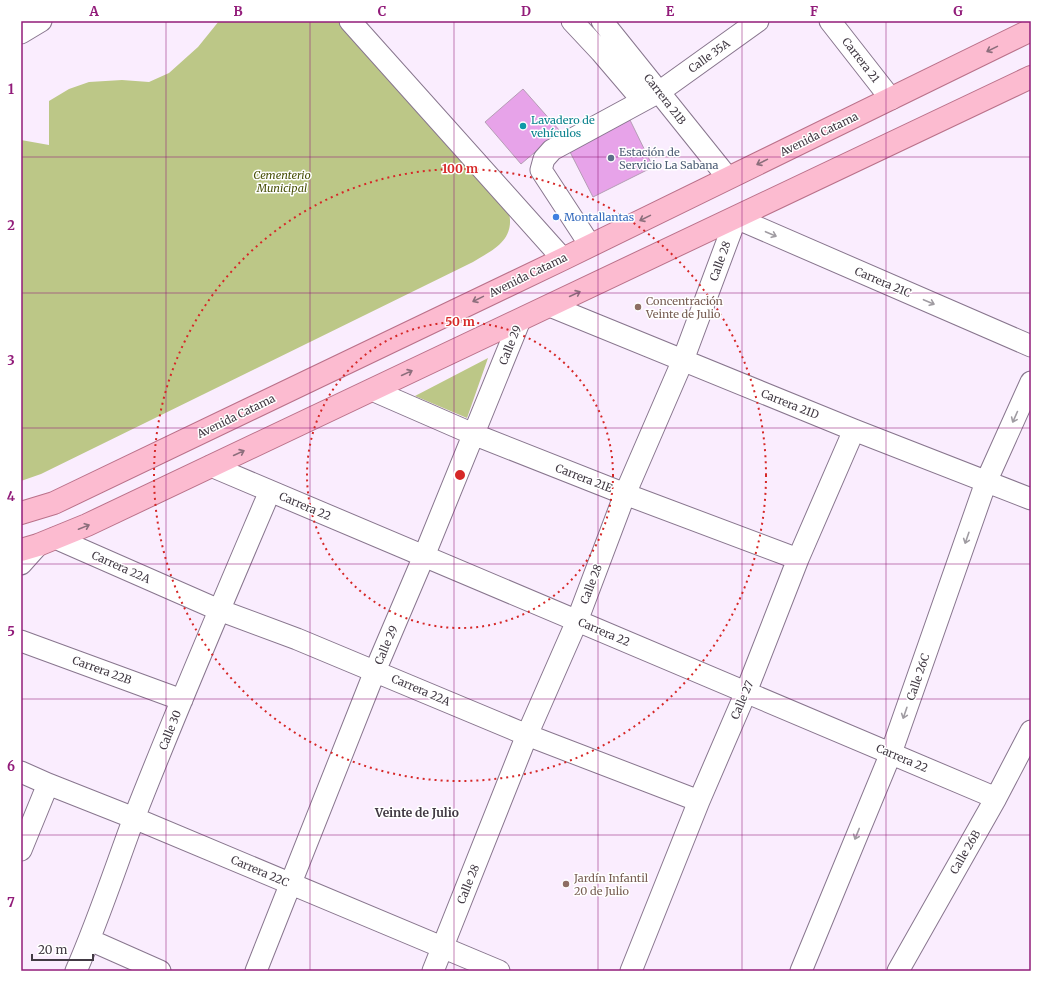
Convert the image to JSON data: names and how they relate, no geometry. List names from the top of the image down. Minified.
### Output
{"streets":{"main road":["Avenida Catama"],"street":["Calle 35A","Carrera 21","Carrera 21B","Calle 28","Carrera 21C","Calle 29","Carrera 21D","Carrera 21E","Carrera 22","Carrera 22A","Carrera 22B","Calle 26C","Calle 27","Calle 30","Calle 26B","Carrera 22C"]},"crossings":[["Calle 35A","Carrera 21B"],["Calle 35A","Avenida Catama"],["Carrera 21","Avenida Catama"],["Carrera 21B","Avenida Catama"],["Calle 28","Carrera 21C"],["Calle 28","Carrera 21D"],["Calle 28","Carrera 21E"],["Calle 28","Carrera 22"],["Calle 28","Carrera 22A"],["Calle 28","Carrera 22C"],["Calle 29","Carrera 21E"],["Calle 29","Carrera 22"],["Calle 29","Carrera 22A"],["Calle 29","Carrera 22C"],["Carrera 21D","Calle 26C"],["Carrera 21D","Calle 27"],["Carrera 21E","Calle 27"],["Carrera 22","Calle 26C"],["Carrera 22","Calle 27"],["Carrera 22","Calle 30"],["Carrera 22","Calle 26B"],["Carrera 22A","Calle 27"],["Carrera 22A","Calle 30"],["Carrera 22B","Calle 30"],["Calle 30","Carrera 22C"]],"one_way":["Carrera 21C","Calle 26C"],"districts":["Veinte de Julio"],"parks":["Cementerio Municipal"],"places":["Lavadero de vehículos","Estación de Servicio La Sabana","Montallantas","Concentración Veinte de Julio","Jardín Infantil 20 de Julio"],"scale_bar":"20 m","grid":{"columns":["A","B","C","D","E","F","G"],"rows":["1","2","3","4","5","6","7"]},"rings":["100 m","50 m"]}
